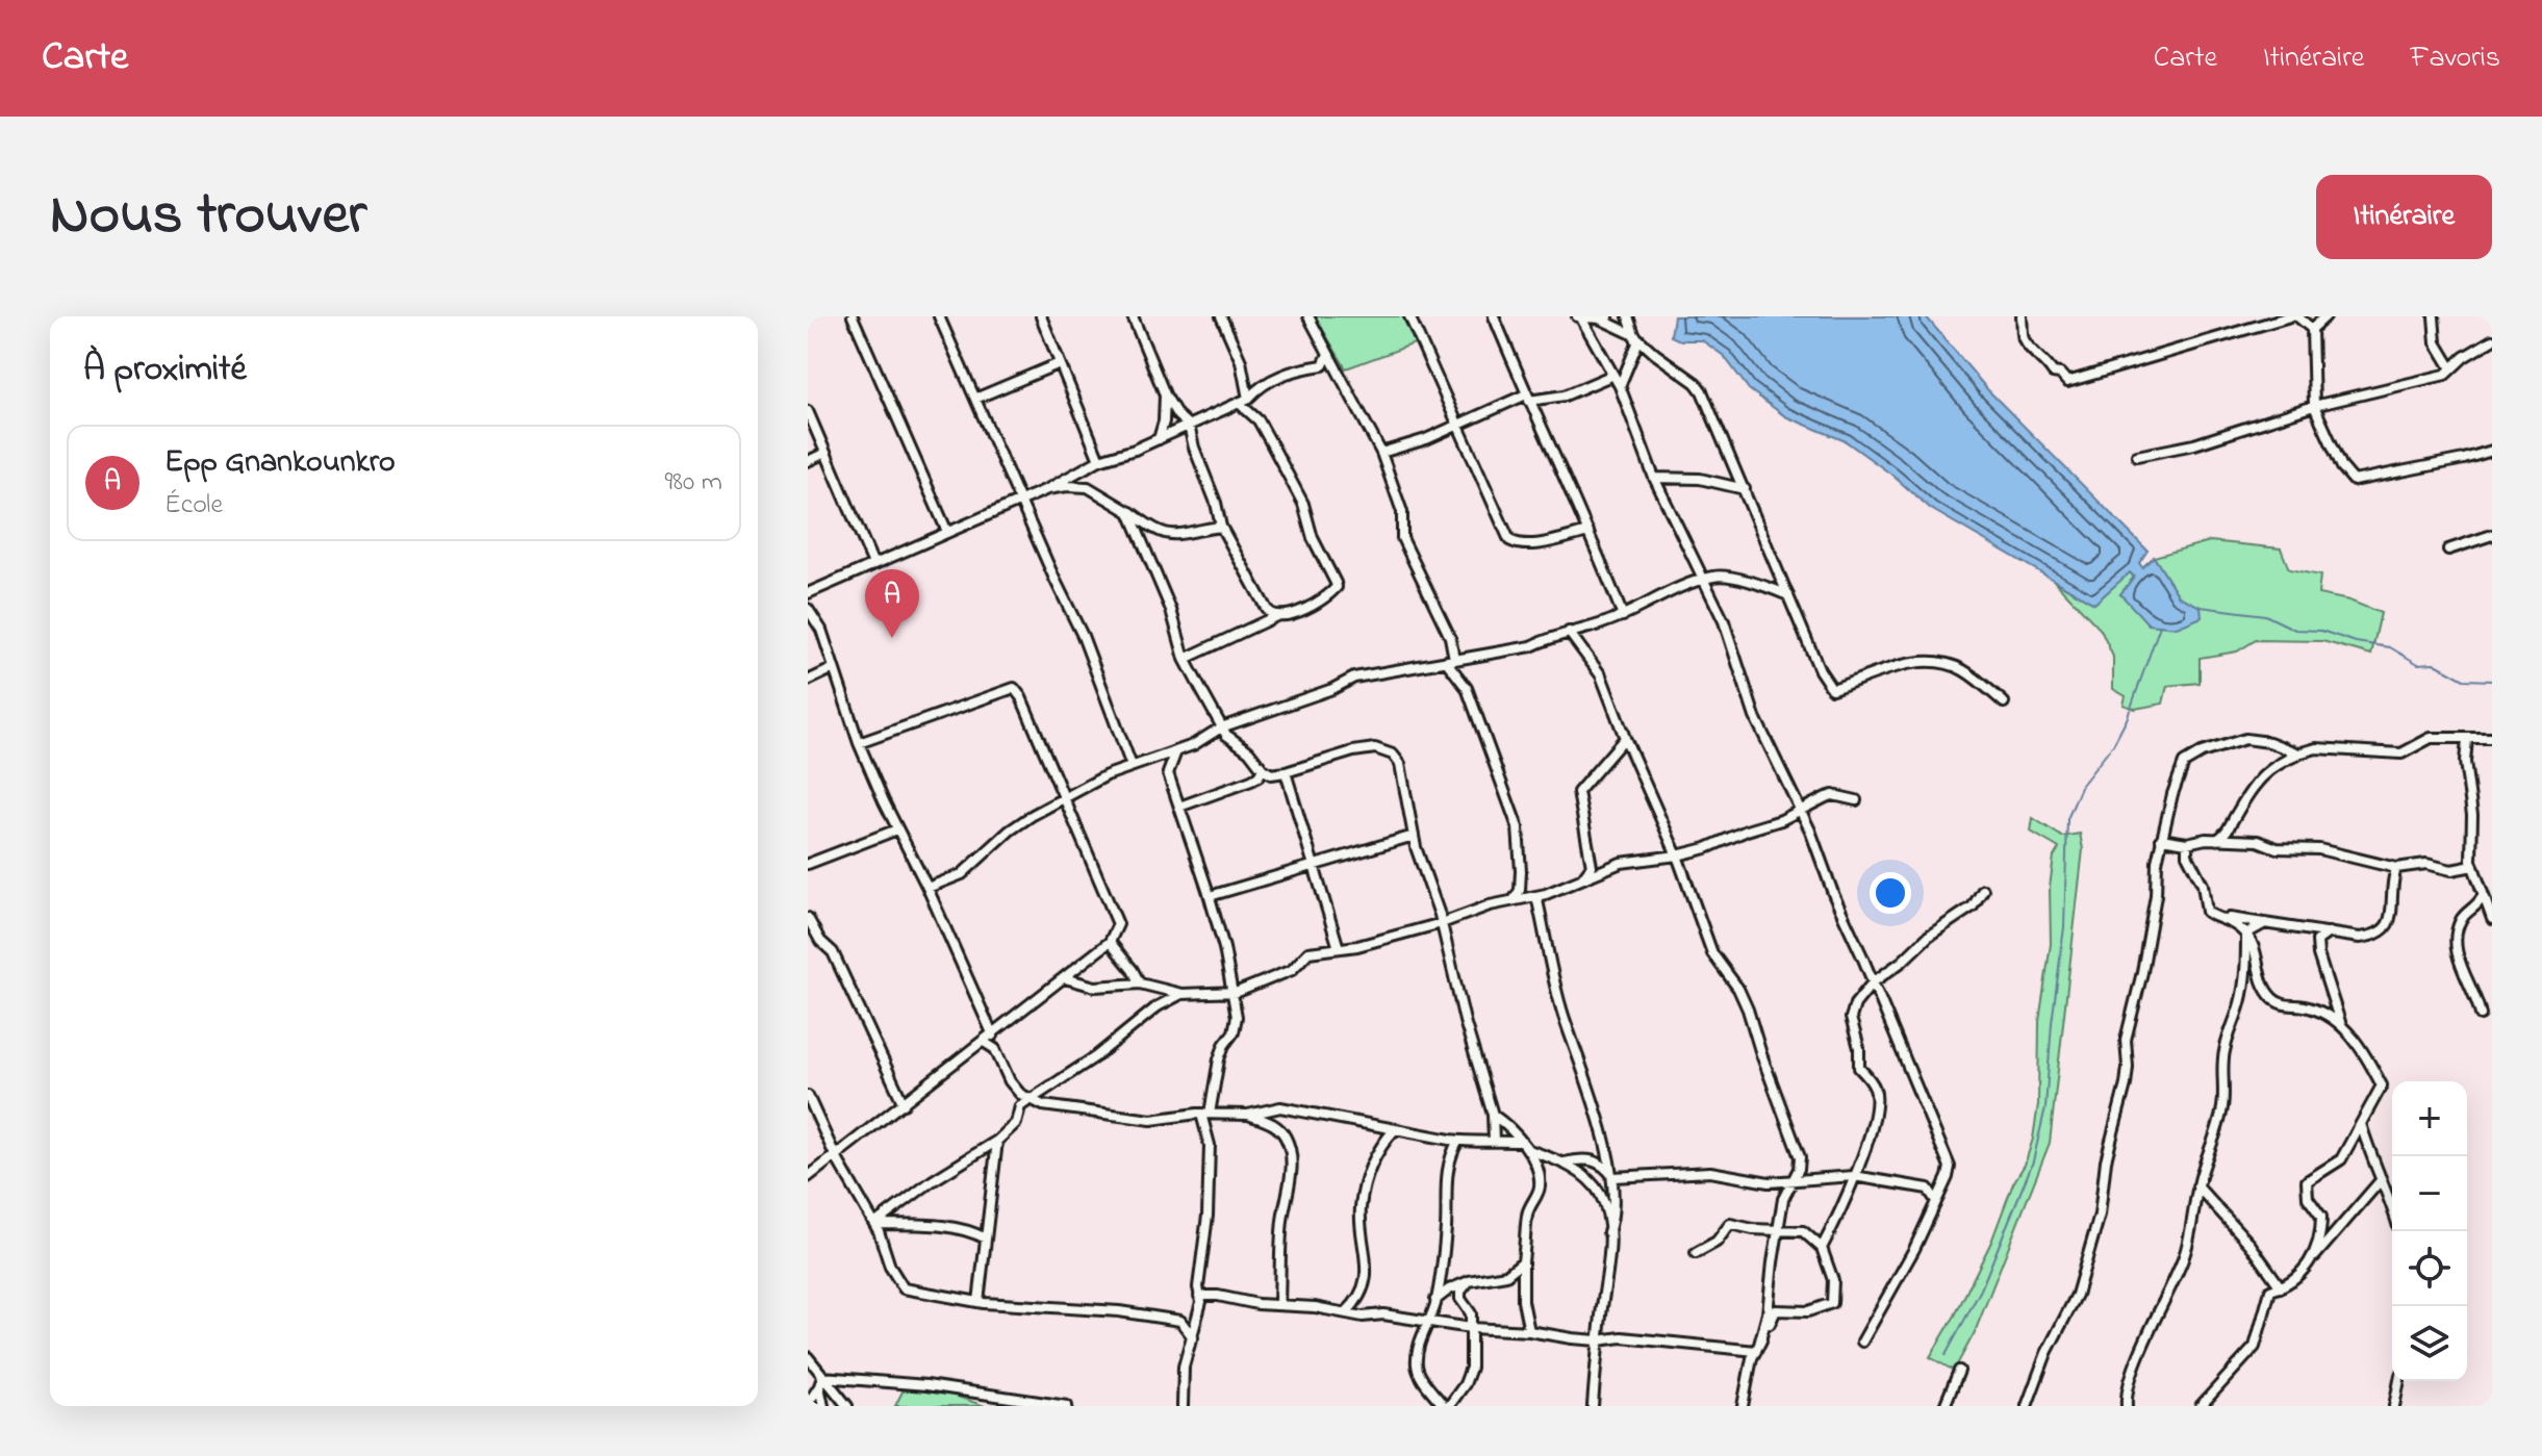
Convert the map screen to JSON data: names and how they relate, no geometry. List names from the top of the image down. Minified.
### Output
{"page":{"header":"Carte","nav":["Carte","Itinéraire","Favoris"],"title":"Nous trouver","buttons":"Itinéraire","heading":"À proximité","list":[{"mark":"A","name":"Epp Gnankounkro","note":"École","value":"980 m"}],"pins":"A","map_buttons":["+","−"]}}
